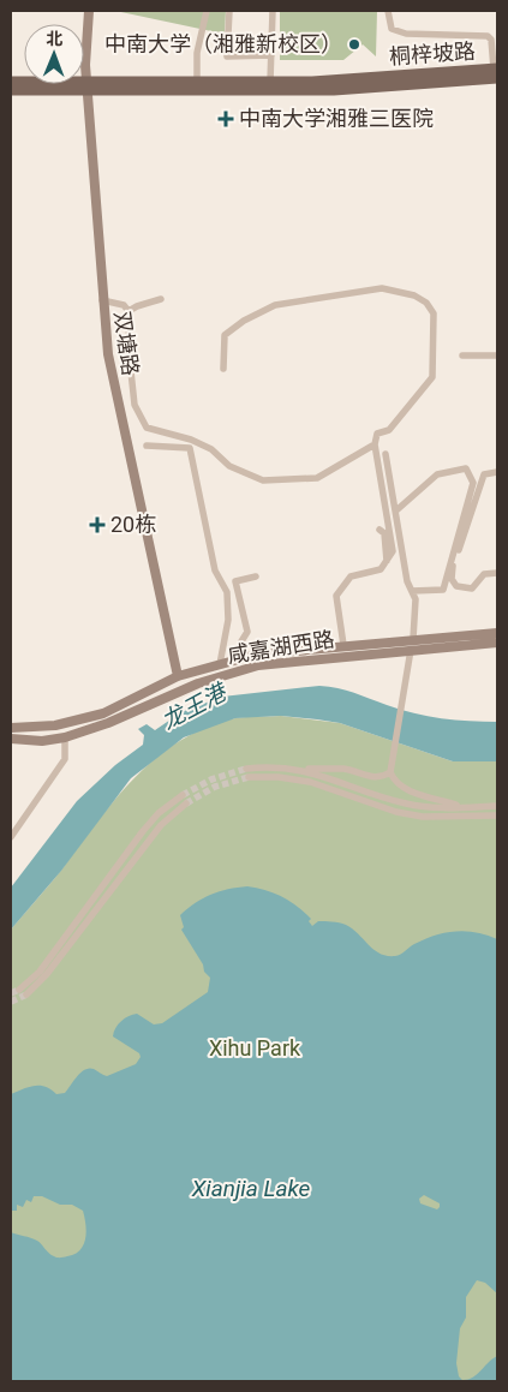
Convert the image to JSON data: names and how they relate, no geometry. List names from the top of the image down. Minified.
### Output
{"streets":{"main road":["桐梓坡路","双塘路","咸嘉湖西路"]},"crossings":[["桐梓坡路","双塘路"],["双塘路","咸嘉湖西路"]],"water":["龙王港","Xianjia Lake"],"parks":["Xihu Park"],"places":{"other":["中南大学（湘雅新校区）"],"health":["中南大学湘雅三医院","20栋"]},"north":"top"}
